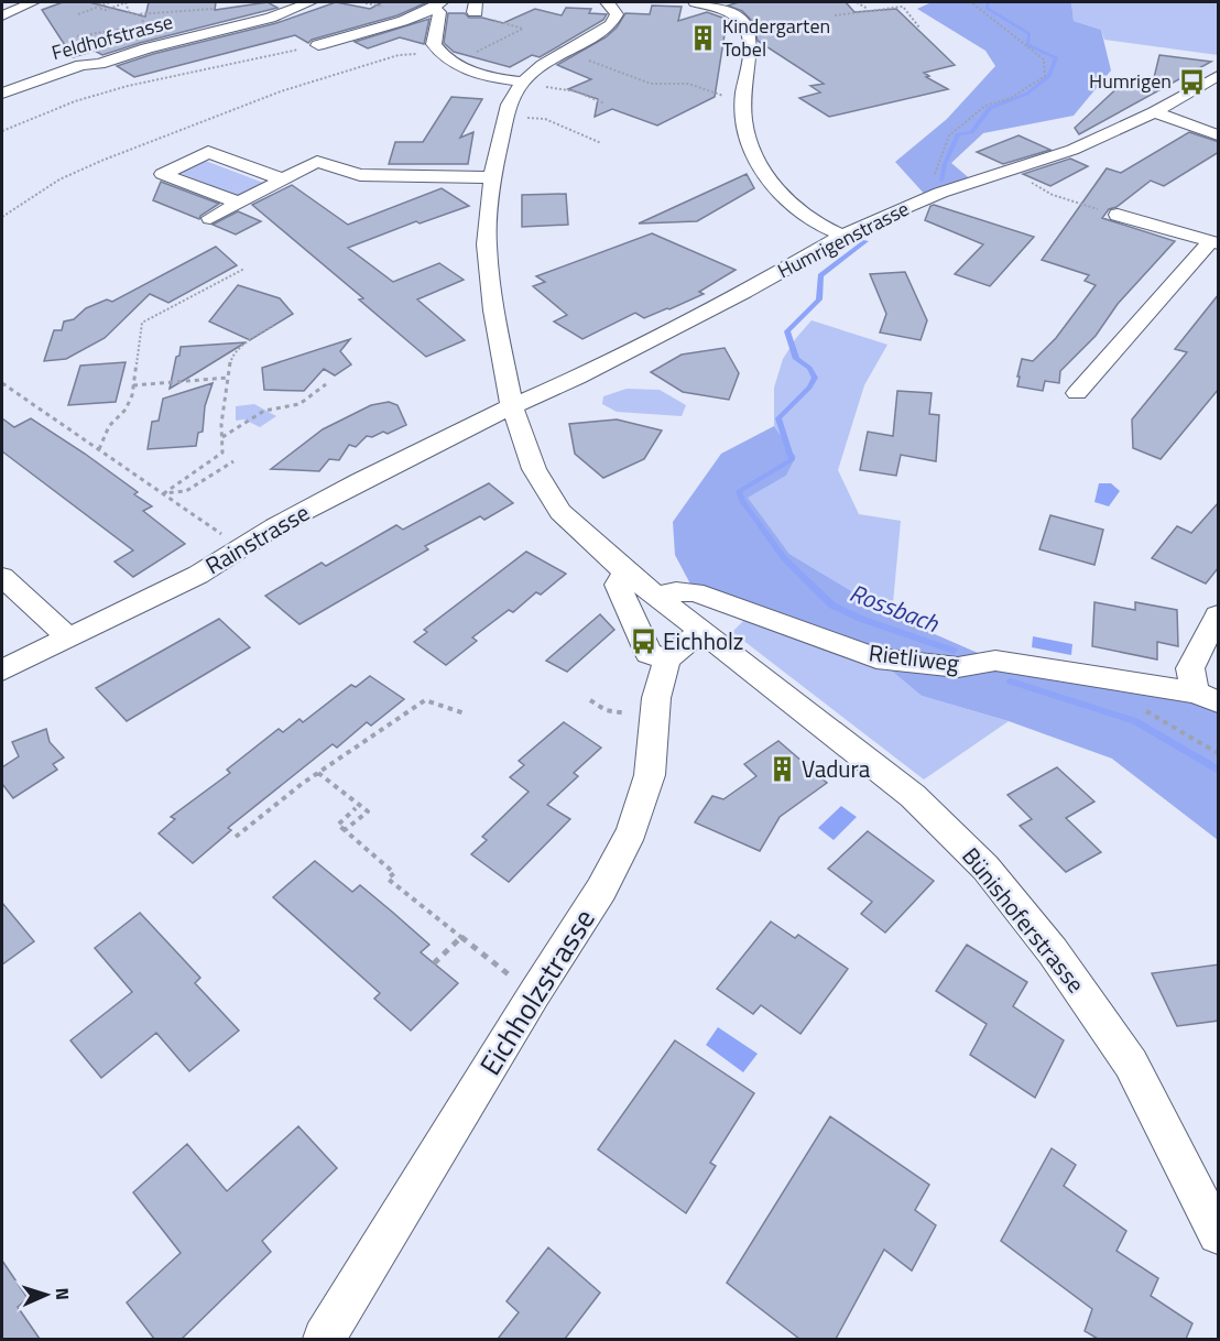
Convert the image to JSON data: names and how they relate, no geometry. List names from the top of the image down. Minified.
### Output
{"streets":{"street":["Feldhofstrasse","Humrigenstrasse","Rainstrasse","Rietliweg","Bünishoferstrasse","Eichholzstrasse"]},"crossings":[["Humrigenstrasse","Rainstrasse"],["Humrigenstrasse","Bünishoferstrasse"],["Rainstrasse","Bünishoferstrasse"],["Rietliweg","Bünishoferstrasse"]],"water":["Rossbach"],"places":{"building":["Kindergarten Tobel","Vadura"],"bus stop":["Humrigen","Eichholz"]},"north":"right"}
